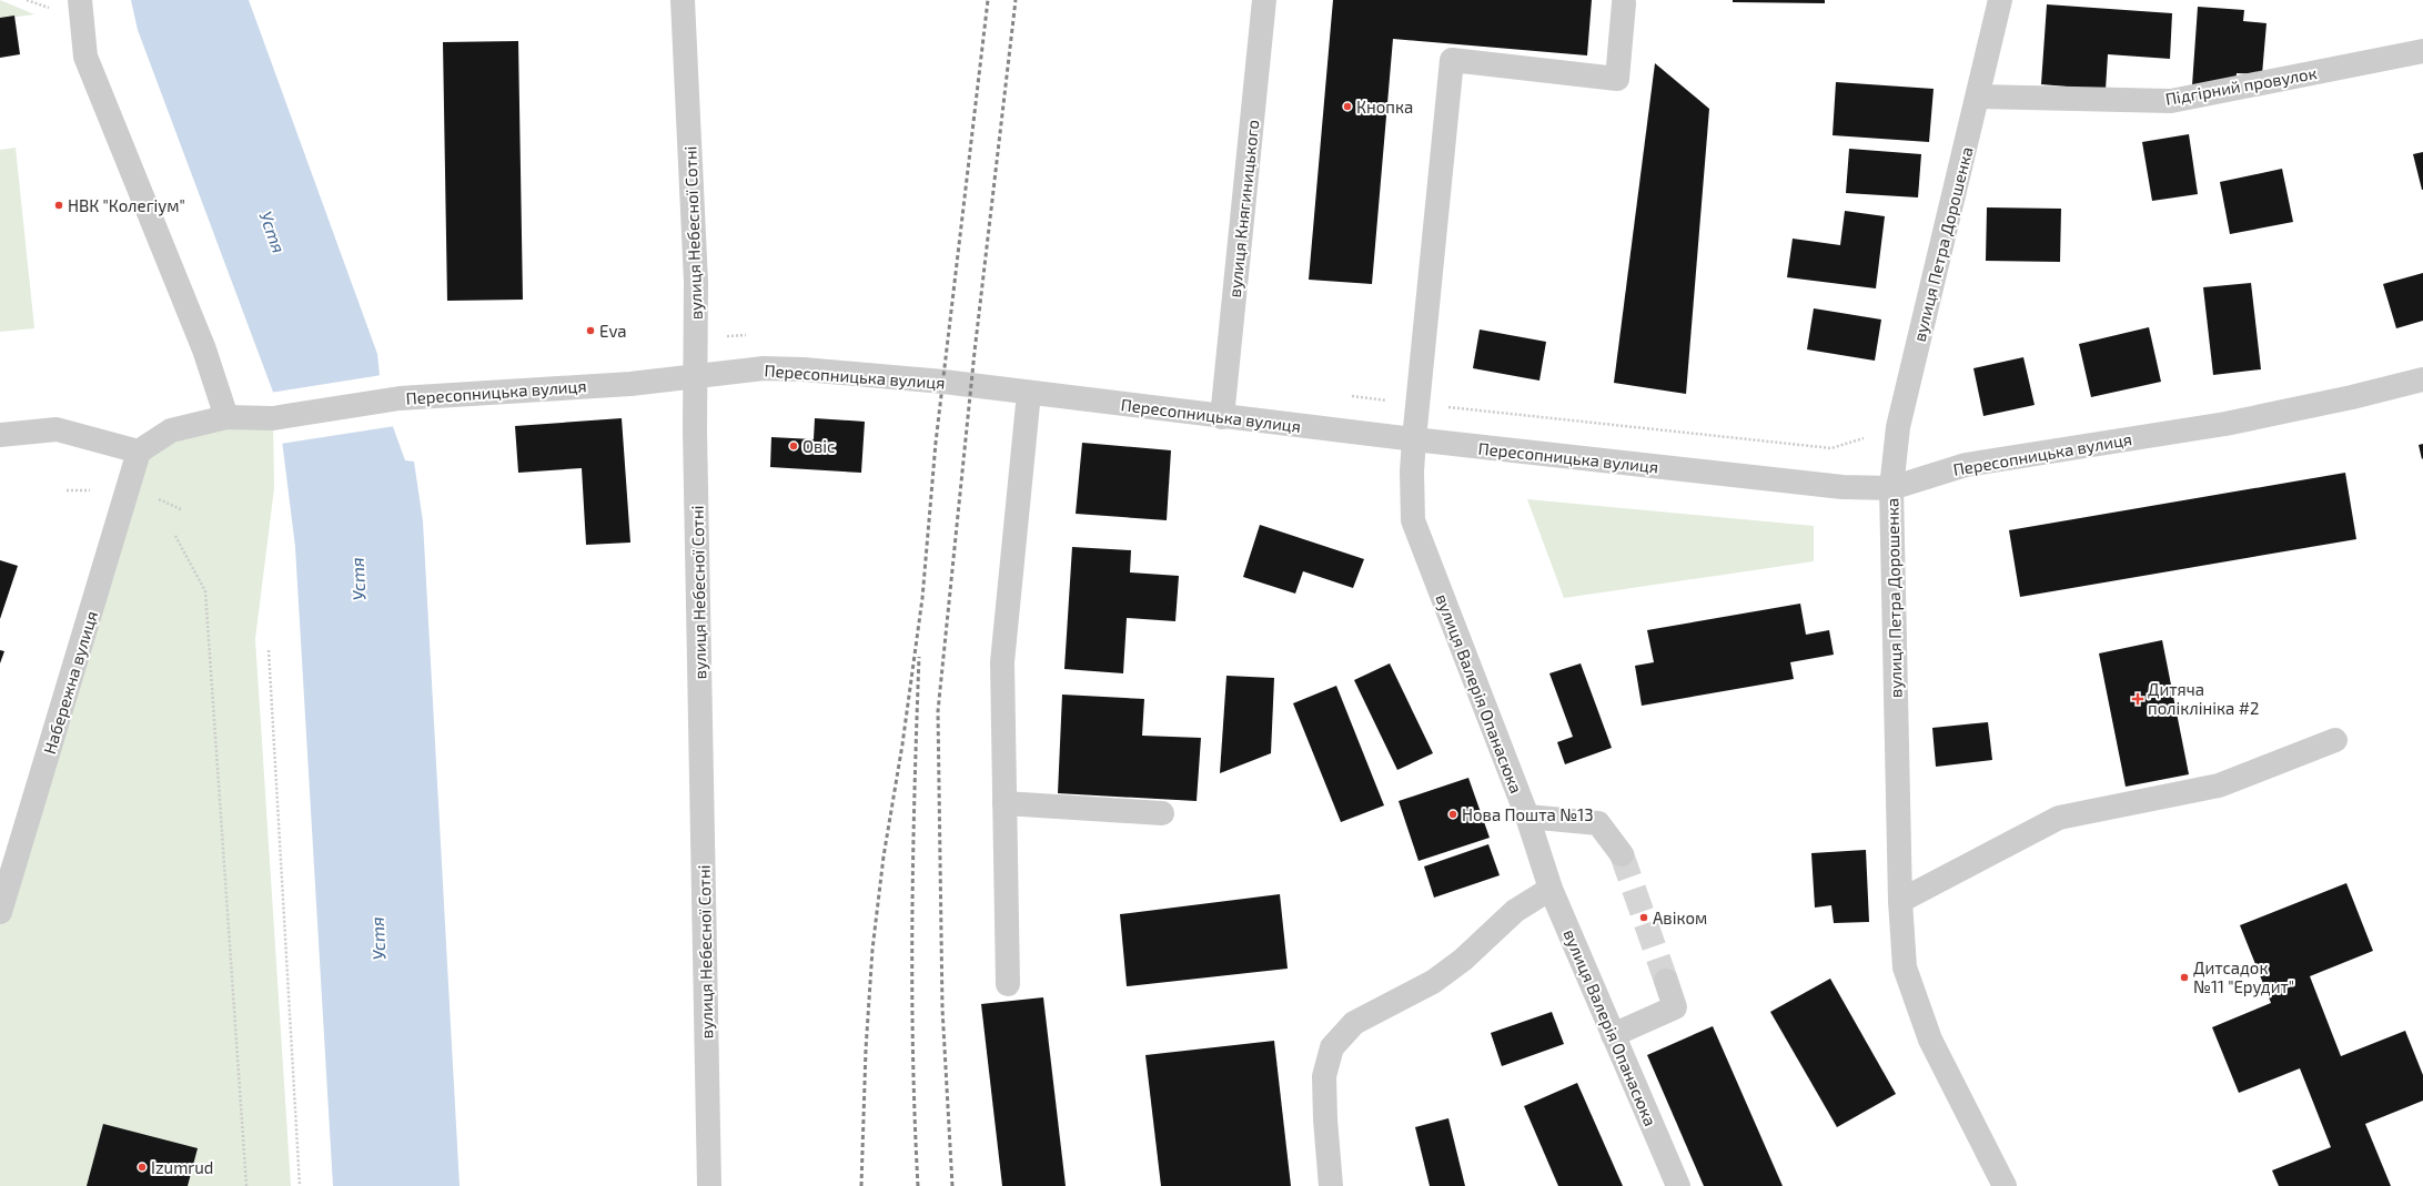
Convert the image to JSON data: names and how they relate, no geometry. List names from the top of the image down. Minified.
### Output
{"streets":{"street":["Підгірний провулок","вулиця Княгиницького","вулиця Небесної Сотні","вулиця Петра Дорошенка","Пересопницька вулиця","Набережна вулиця","вулиця Валерія Опанасюка"]},"crossings":[["Підгірний провулок","вулиця Петра Дорошенка"],["вулиця Княгиницького","Пересопницька вулиця"],["вулиця Небесної Сотні","Пересопницька вулиця"],["вулиця Петра Дорошенка","Пересопницька вулиця"],["Пересопницька вулиця","Набережна вулиця"],["Пересопницька вулиця","вулиця Валерія Опанасюка"]],"water":["Устя"],"places":{"other":["Кнопка","НВК \"Колегіум\"","Eva","Овіс","Нова Пошта №13","Авіком","Дитсадок №11 \"Ерудит\"","Izumrud"],"health":["Дитяча поліклініка #2"]}}
